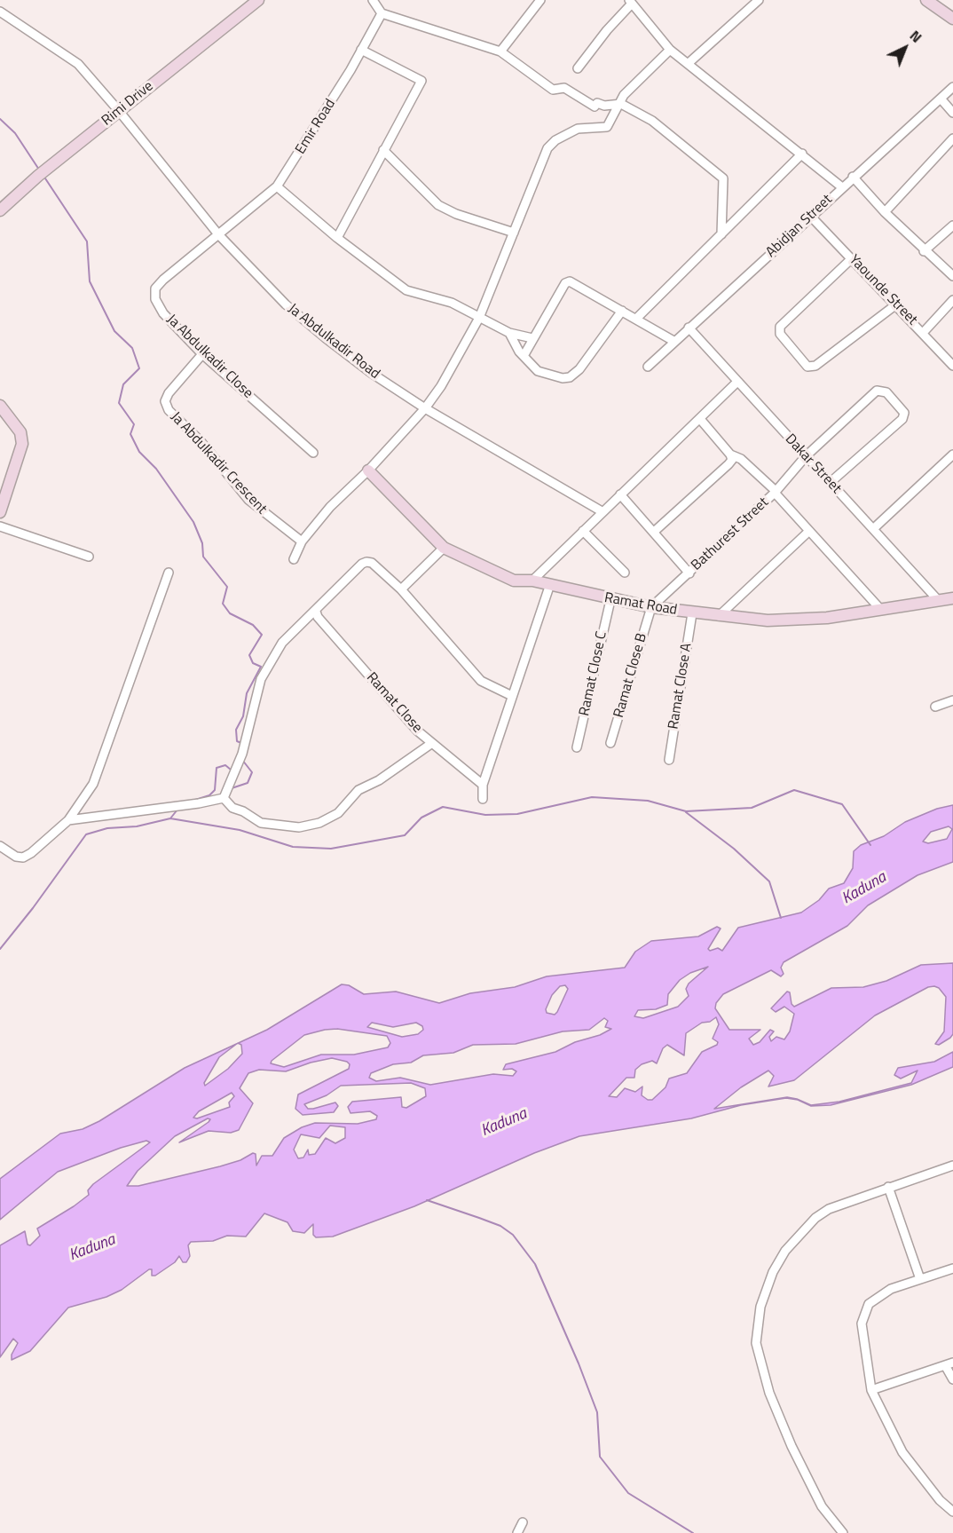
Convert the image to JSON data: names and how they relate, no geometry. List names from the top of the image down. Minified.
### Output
{"streets":{"street":["Rimi Drive","Emir Road","Abidjan Street","Yaounde Street","Ja Abdulkadir Road","Ja Abdulkadir Close","Ja Abdulkadir Crescent","Dakar Street","Bathurest Street","Ramat Road","Ramat Close C","Ramat Close B","Ramat Close A","Ramat Close"]},"crossings":[["Rimi Drive","Ja Abdulkadir Road"],["Emir Road","Ja Abdulkadir Road"],["Emir Road","Ja Abdulkadir Close"],["Abidjan Street","Yaounde Street"],["Abidjan Street","Dakar Street"],["Ja Abdulkadir Road","Ja Abdulkadir Close"],["Ja Abdulkadir Close","Ja Abdulkadir Crescent"],["Dakar Street","Bathurest Street"],["Dakar Street","Ramat Road"],["Bathurest Street","Ramat Road"],["Bathurest Street","Ramat Close B"],["Ramat Road","Ramat Close C"],["Ramat Road","Ramat Close B"],["Ramat Road","Ramat Close A"]],"water":["Kaduna"],"north":"top right"}
